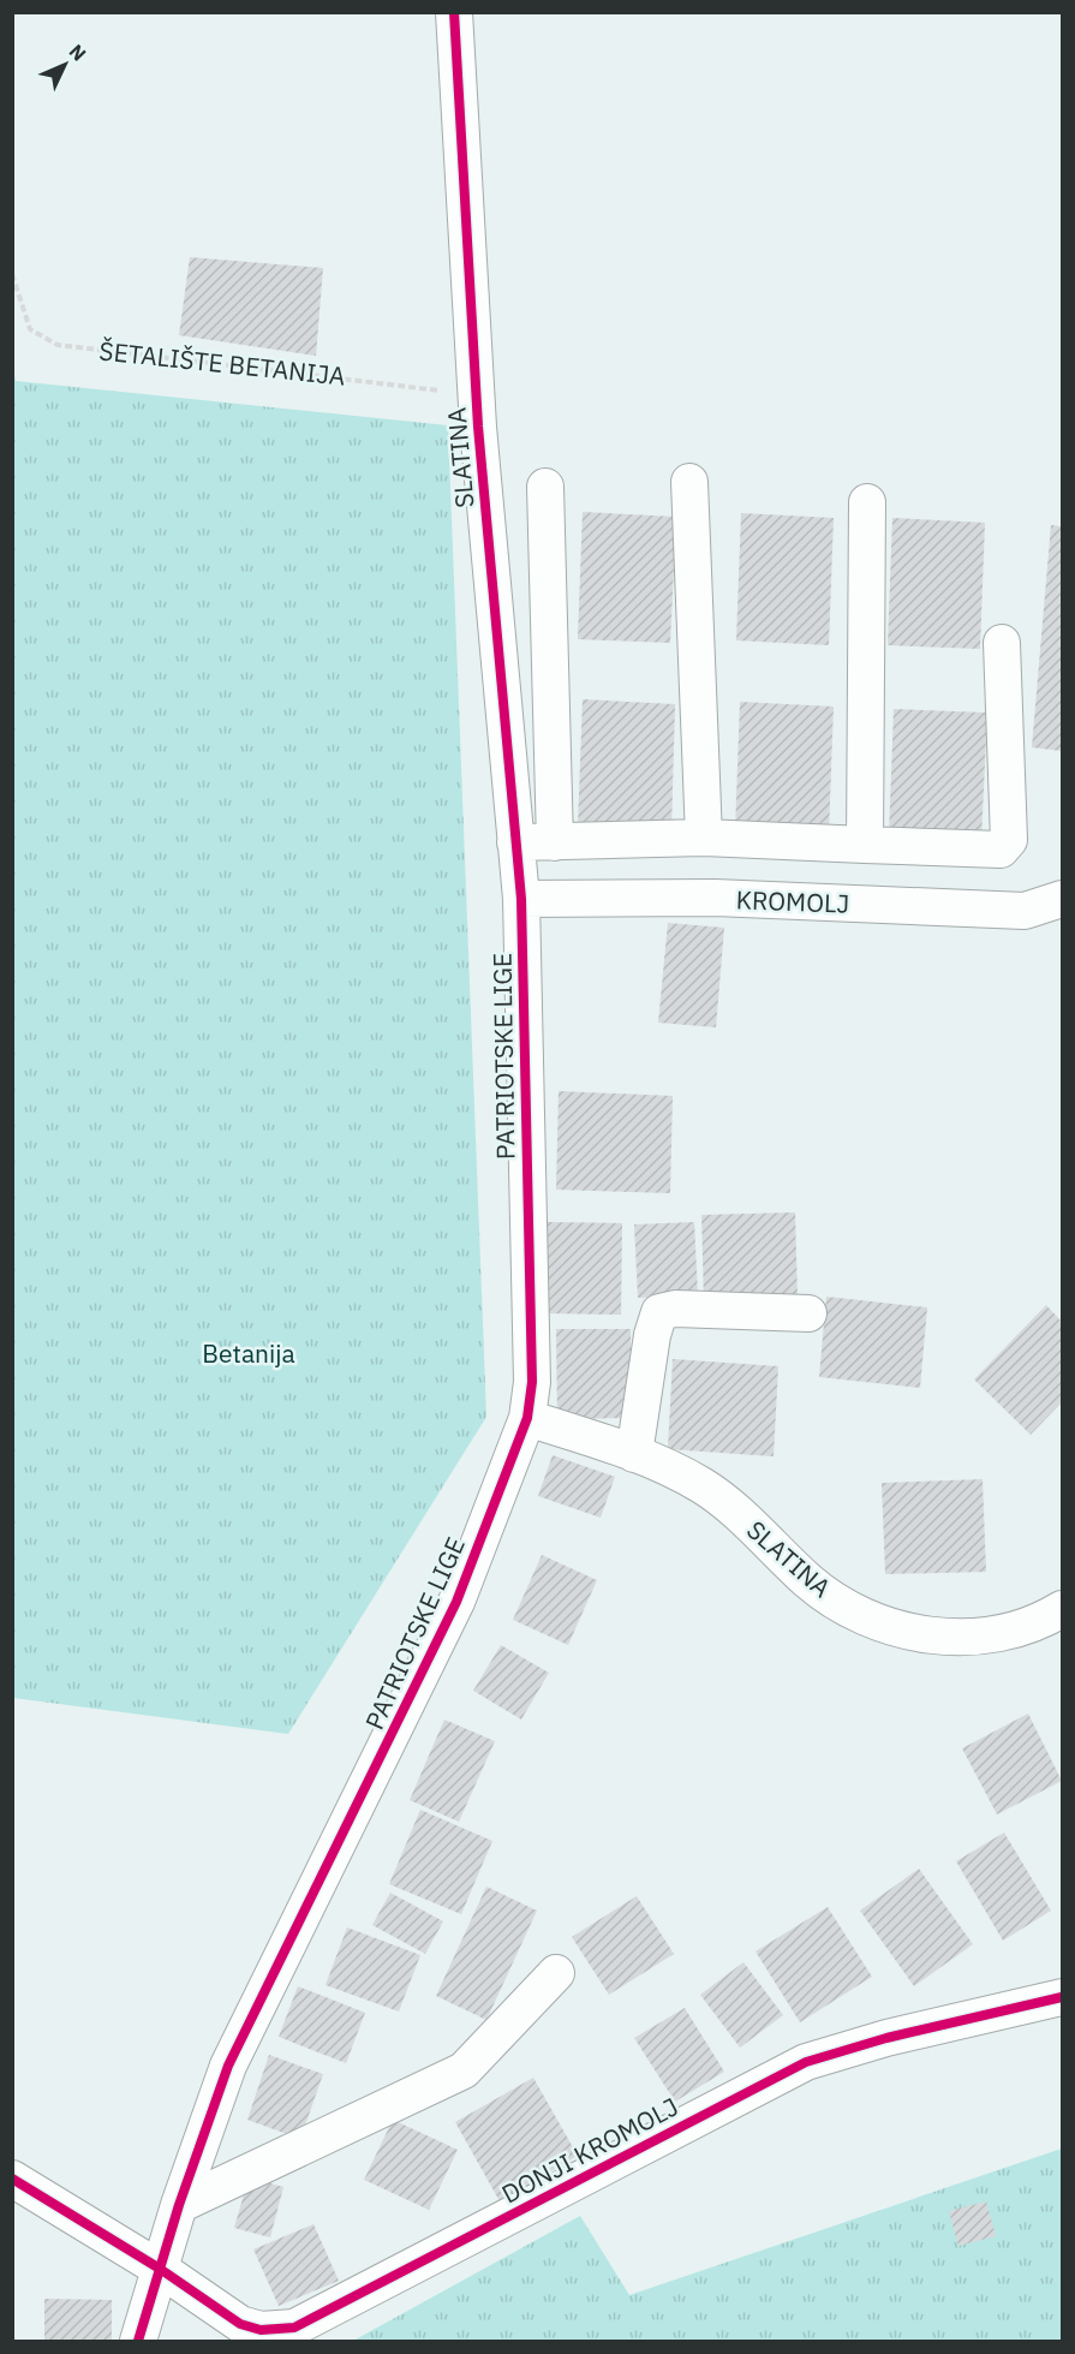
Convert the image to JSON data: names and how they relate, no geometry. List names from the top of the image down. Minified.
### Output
{"streets":{"street":["SLATINA","KROMOLJ","PATRIOTSKE LIGE","DONJI KROMOLJ"],"path":["ŠETALIŠTE BETANIJA"]},"crossings":[["ŠETALIŠTE BETANIJA","SLATINA"],["SLATINA","KROMOLJ"],["SLATINA","PATRIOTSKE LIGE"],["KROMOLJ","PATRIOTSKE LIGE"],["PATRIOTSKE LIGE","DONJI KROMOLJ"]],"parks":["Betanija"],"north":"top right"}
